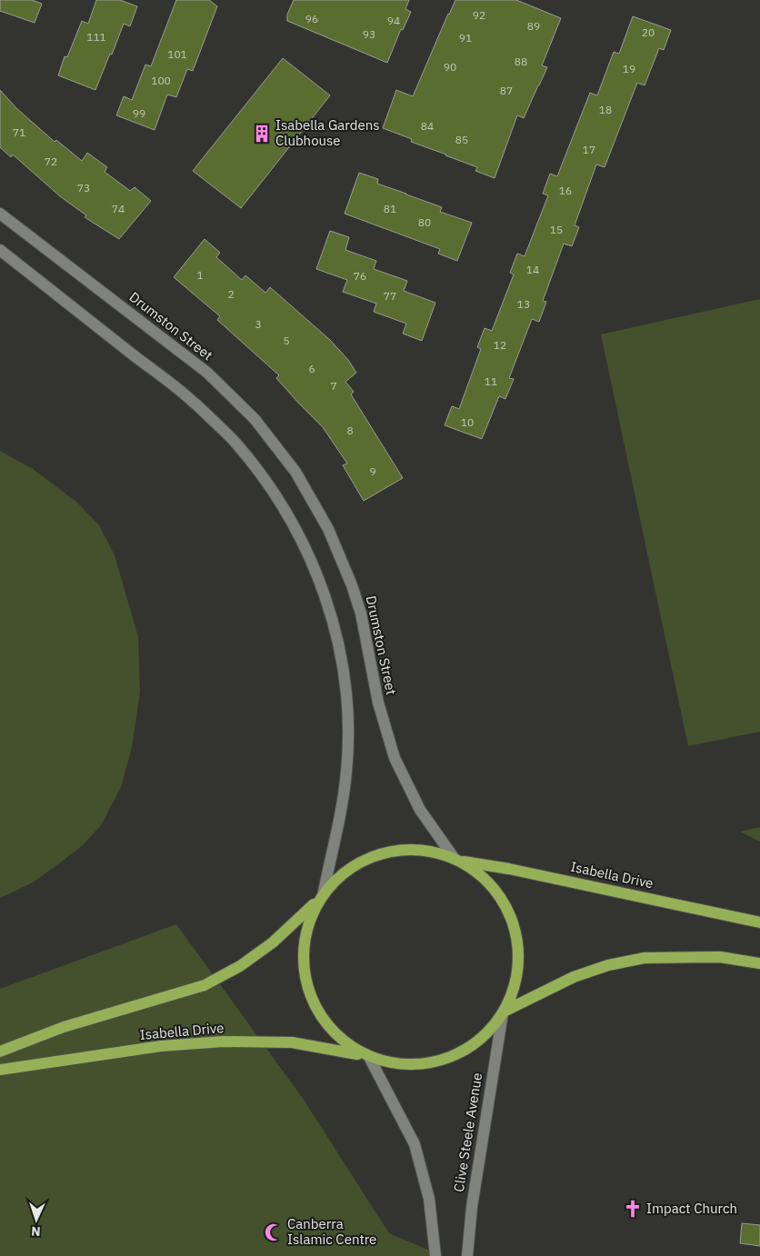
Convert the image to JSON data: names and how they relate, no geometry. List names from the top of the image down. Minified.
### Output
{"streets":{"main road":["Isabella Drive"],"street":["Drumston Street","Clive Steele Avenue"]},"crossings":[["Drumston Street","Isabella Drive"]],"places":{"building":["Isabella Gardens Clubhouse"],"church":["Impact Church"],"mosque":["Canberra Islamic Centre"]},"house_numbers":["92","96","94","89","20","93","111","91","101","88","90","19","100","87","18","99","84","71","85","17","72","73","16","74","81","80","15","14","1","76","2","77","13","3","5","12","6","11","7","10","8","9"],"north":"bottom"}
